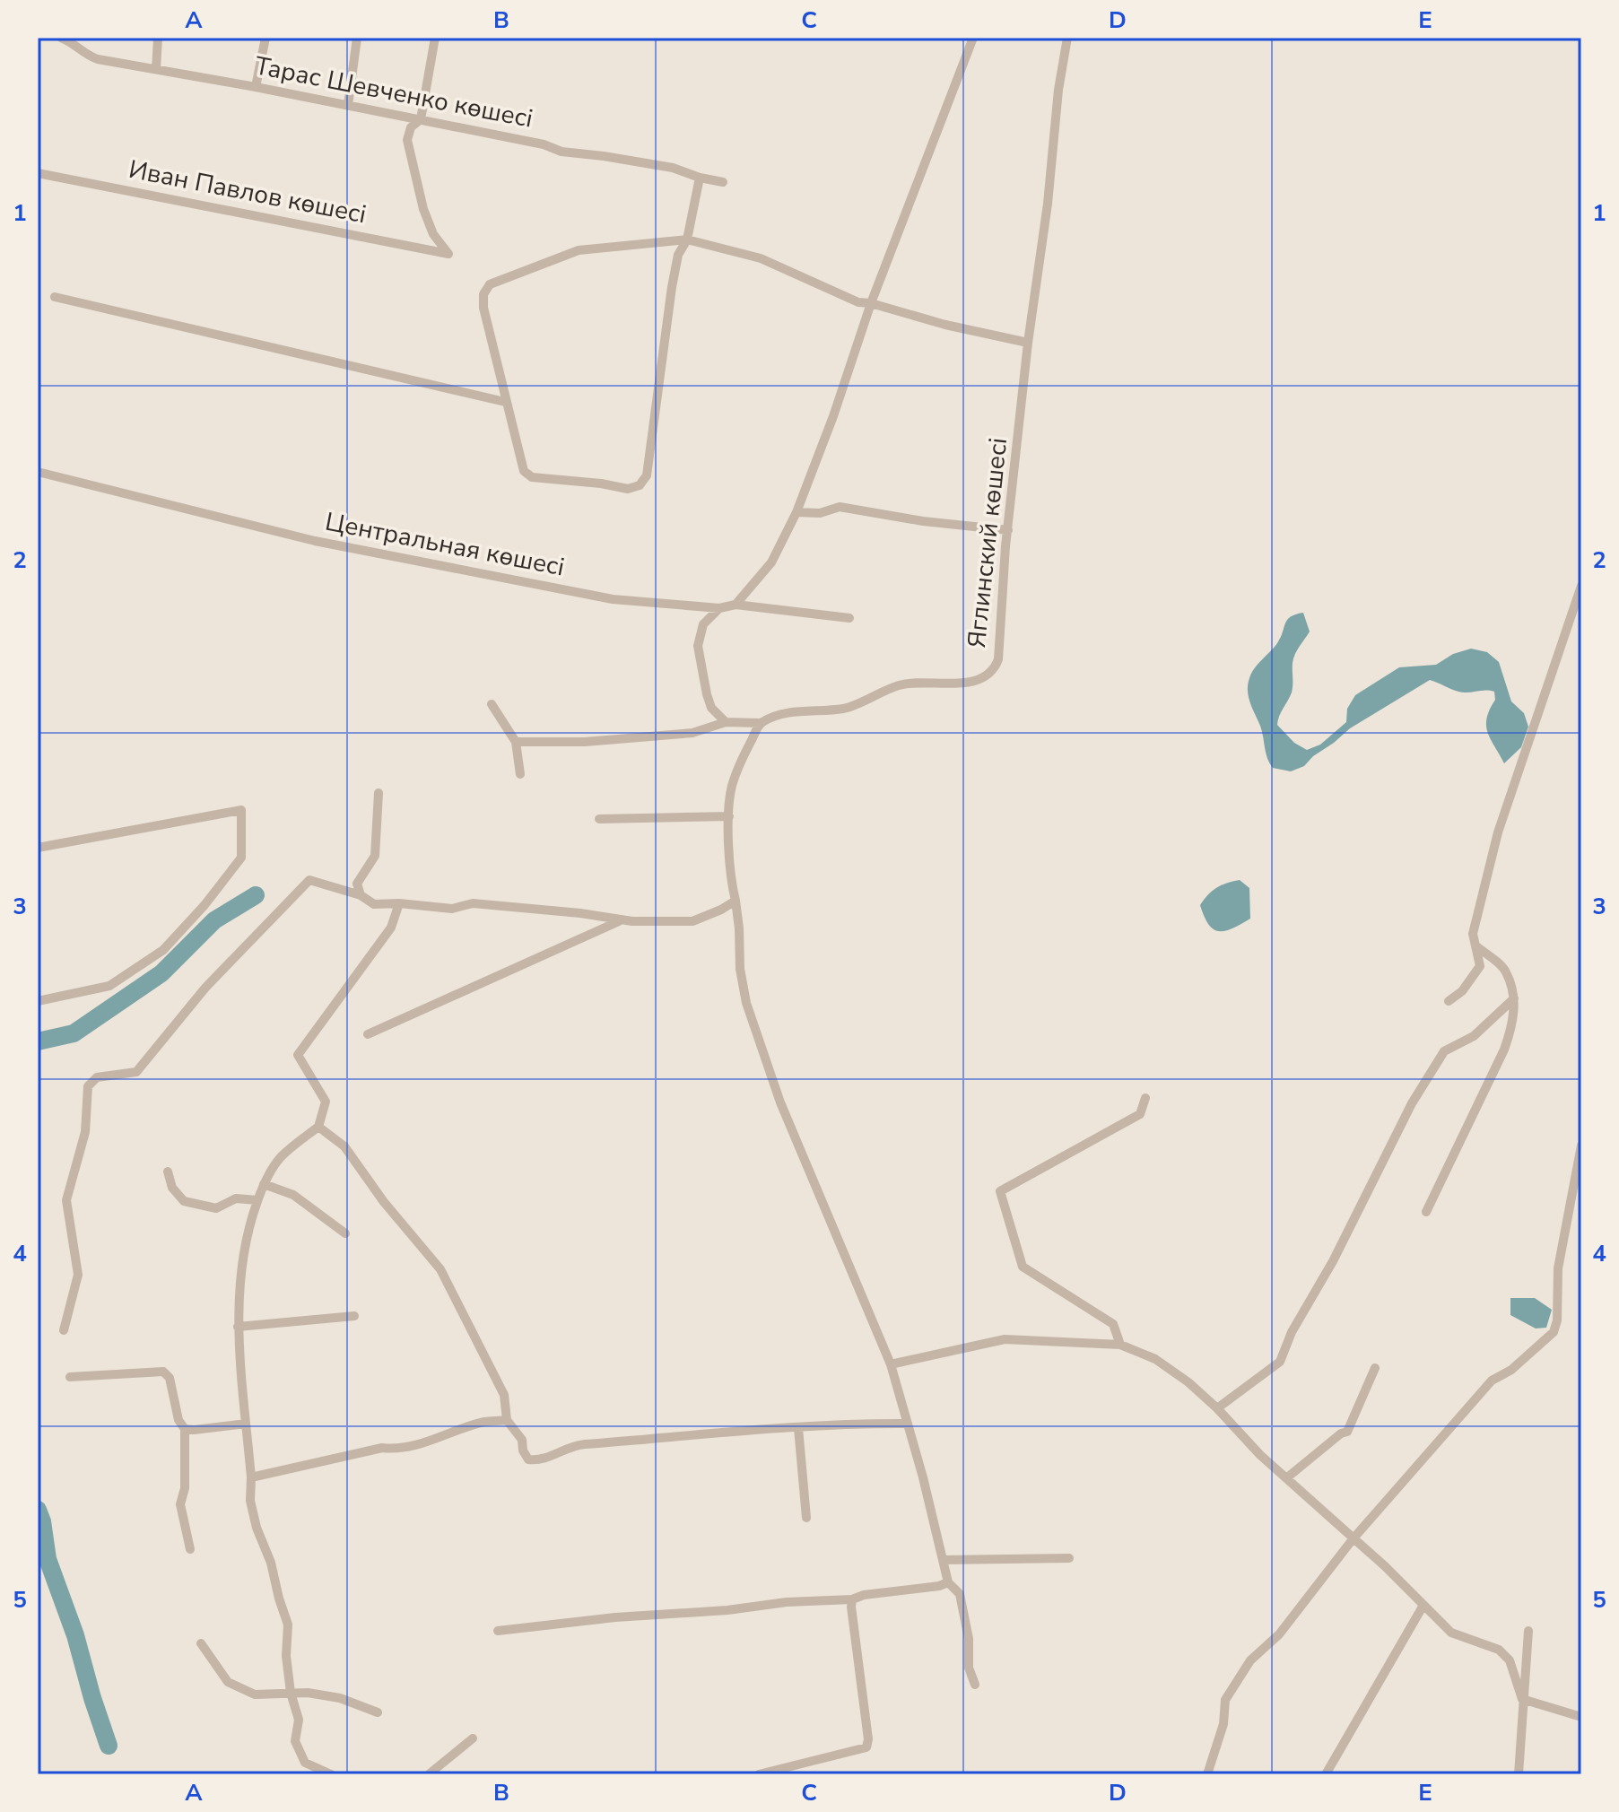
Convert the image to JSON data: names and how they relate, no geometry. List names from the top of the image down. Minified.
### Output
{"streets":{"street":["Тарас Шевченко көшесі","Иван Павлов көшесі","Яглинский көшесі","Центральная көшесі"]},"crossings":[["Тарас Шевченко көшесі","Иван Павлов көшесі"]],"grid":{"columns":["A","B","C","D","E"],"rows":["1","2","3","4","5"]}}
